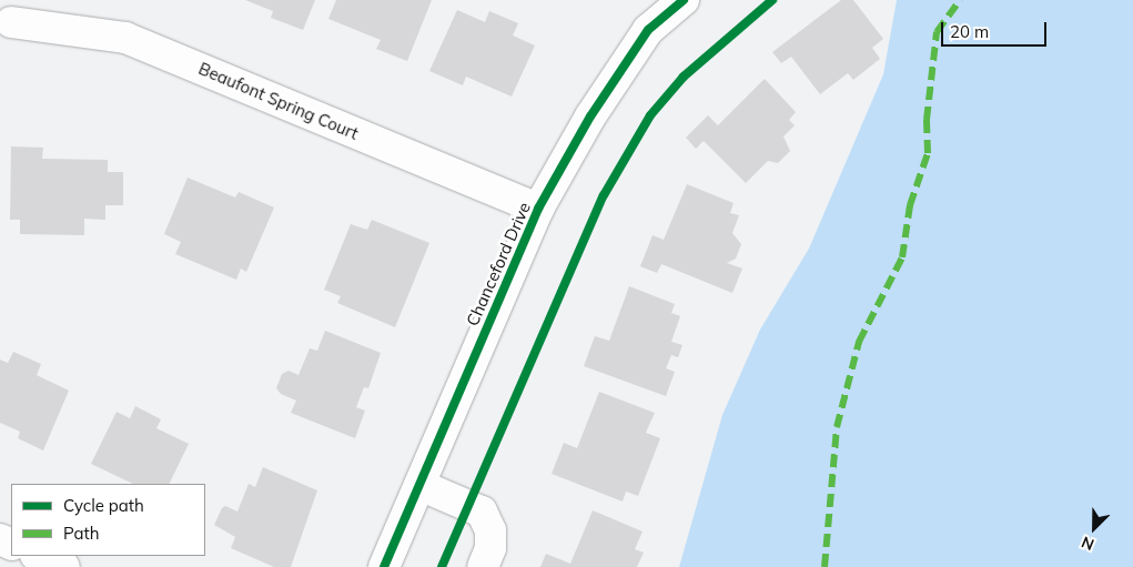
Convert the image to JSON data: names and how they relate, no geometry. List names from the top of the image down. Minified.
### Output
{"streets":{"street":["Beaufont Spring Court","Chanceford Drive"]},"crossings":[["Beaufont Spring Court","Chanceford Drive"]],"legend":["Cycle path","Path"],"scale_bar":"20 m","north":"bottom left"}
